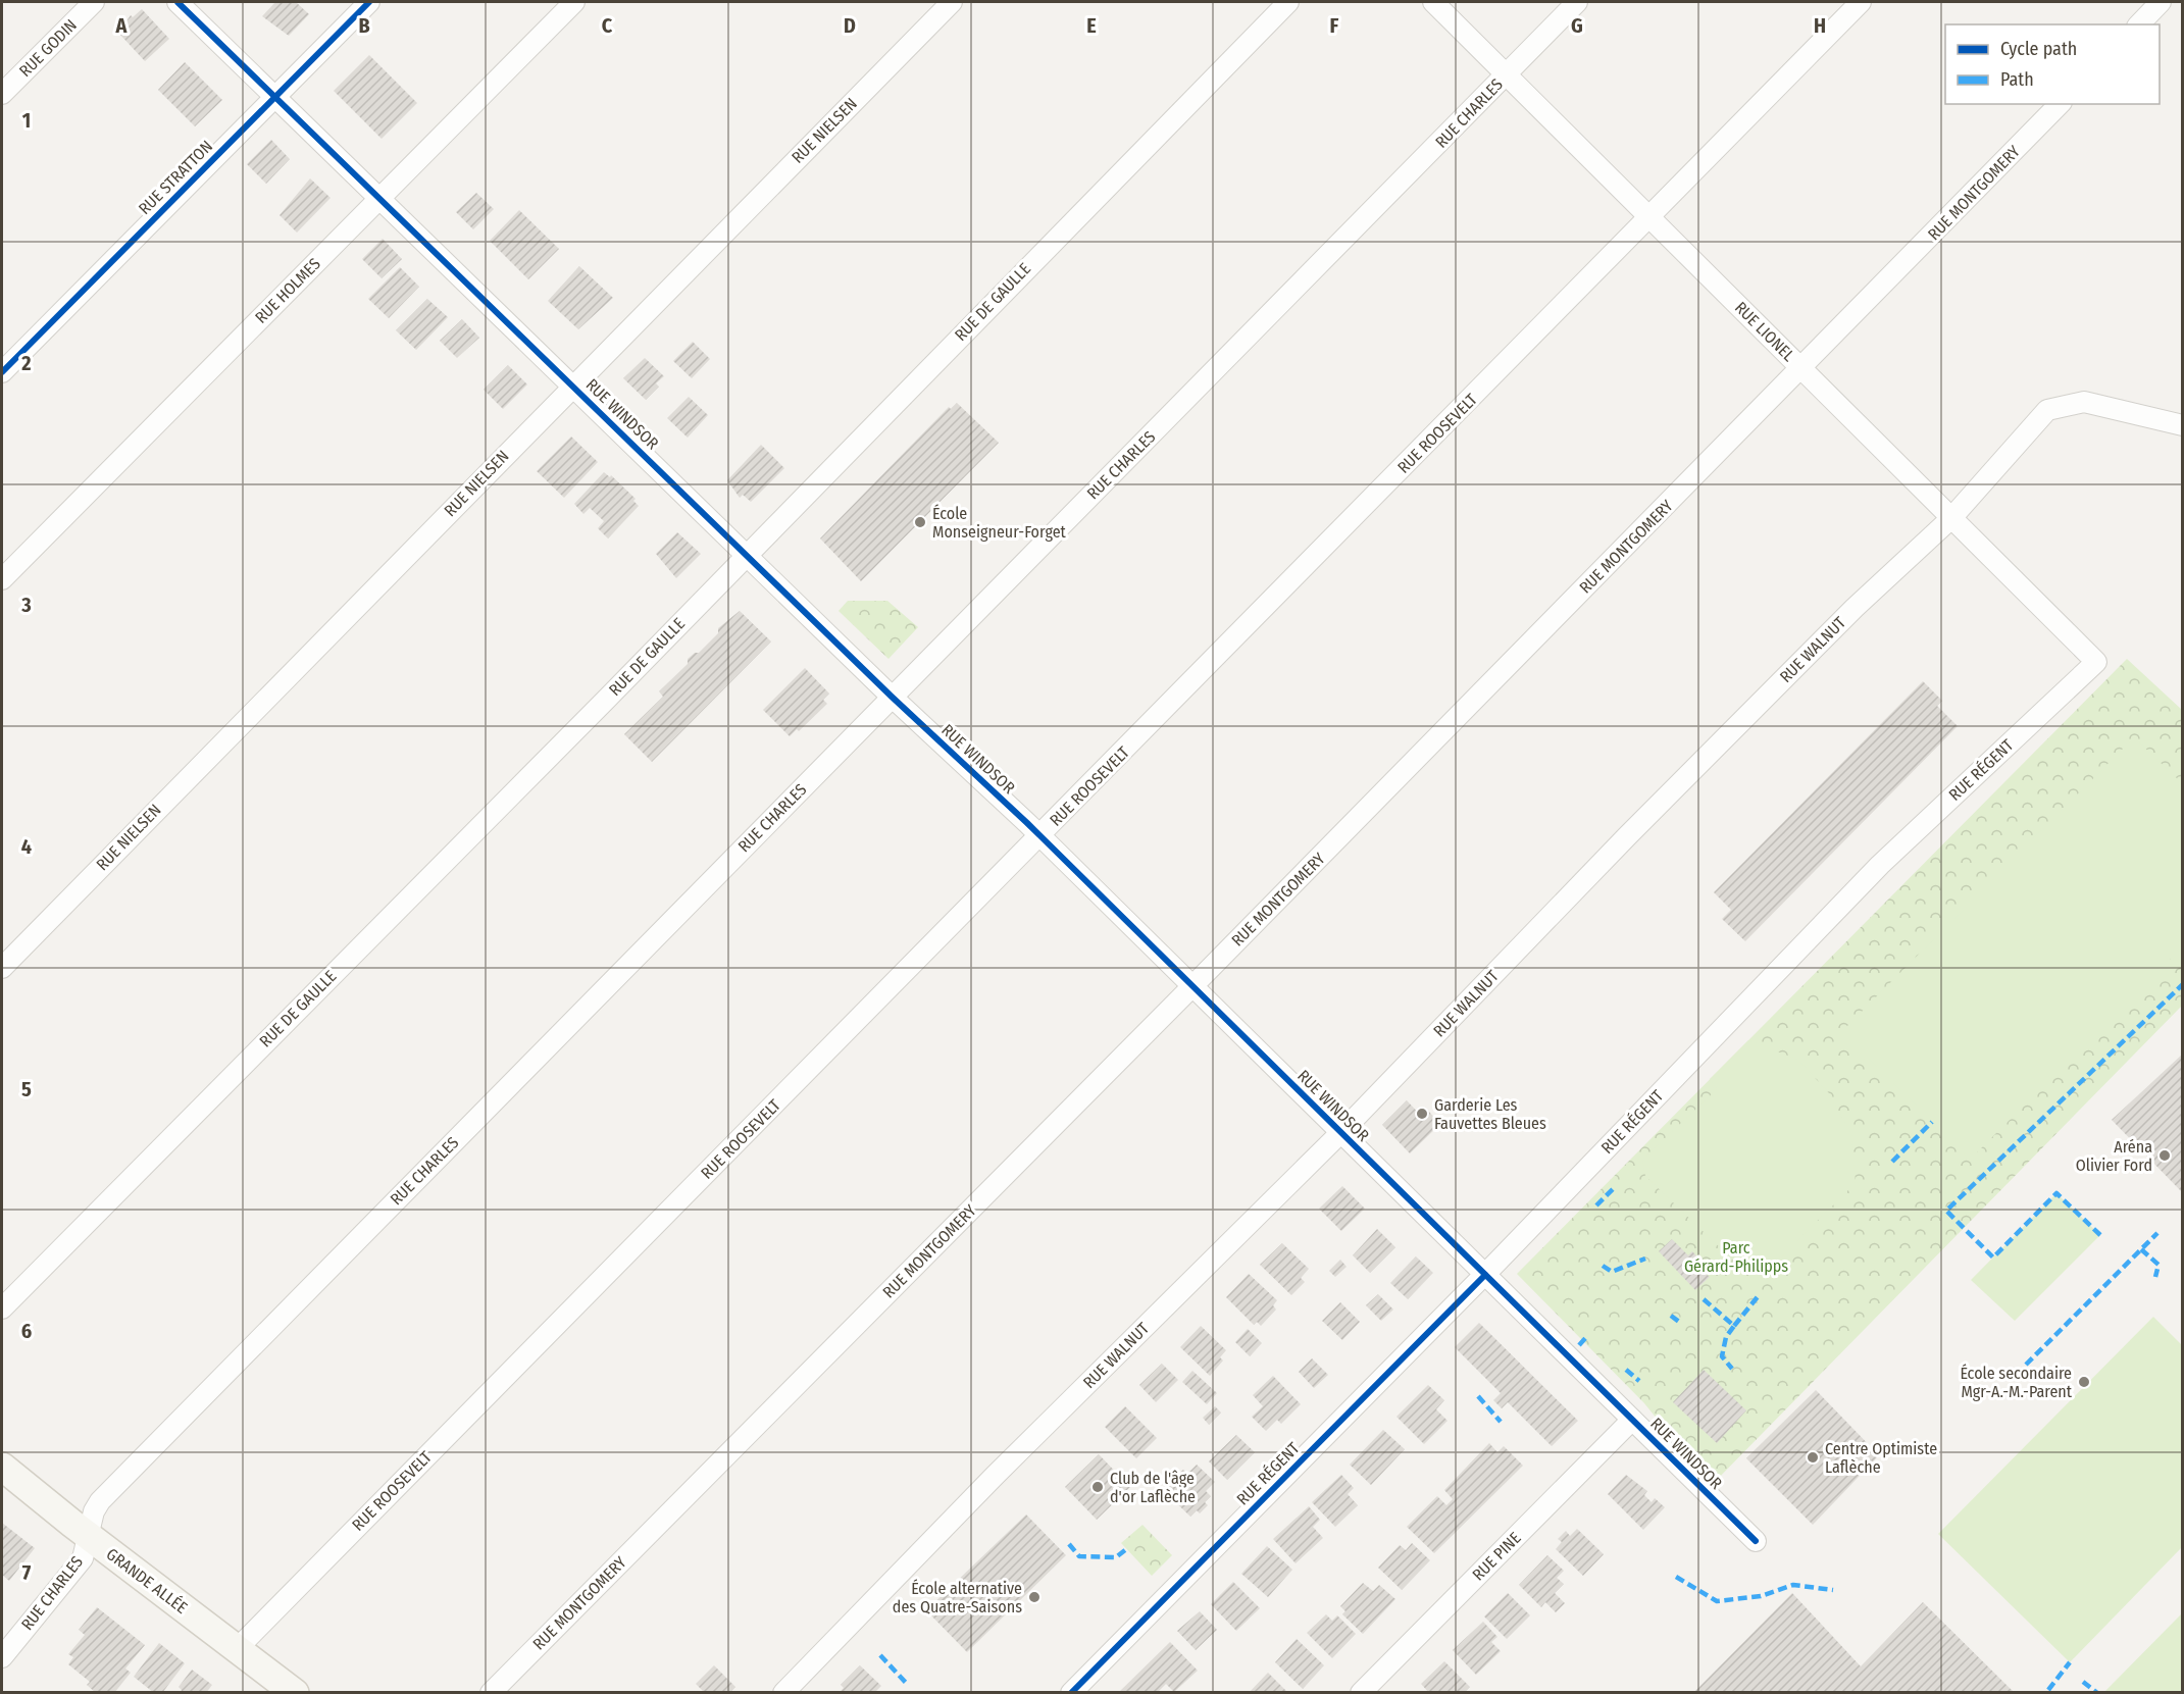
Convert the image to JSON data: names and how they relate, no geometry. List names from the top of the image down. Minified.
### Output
{"streets":{"main road":["GRANDE ALLÉE"],"street":["RUE GODIN","RUE CHARLES","RUE NIELSEN","RUE STRATTON","RUE MONTGOMERY","RUE HOLMES","RUE DE GAULLE","RUE LIONEL","RUE WINDSOR","RUE ROOSEVELT","RUE WALNUT","RUE RÉGENT","RUE PINE"]},"crossings":[["RUE CHARLES","RUE LIONEL"],["RUE CHARLES","RUE WINDSOR"],["RUE CHARLES","GRANDE ALLÉE"],["RUE NIELSEN","RUE WINDSOR"],["RUE STRATTON","RUE WINDSOR"],["RUE MONTGOMERY","RUE LIONEL"],["RUE MONTGOMERY","RUE WINDSOR"],["RUE HOLMES","RUE WINDSOR"],["RUE DE GAULLE","RUE WINDSOR"],["RUE LIONEL","RUE ROOSEVELT"],["RUE LIONEL","RUE WALNUT"],["RUE LIONEL","RUE RÉGENT"],["RUE WINDSOR","RUE ROOSEVELT"],["RUE WINDSOR","RUE WALNUT"],["RUE WINDSOR","RUE RÉGENT"],["RUE WINDSOR","RUE PINE"],["RUE ROOSEVELT","GRANDE ALLÉE"]],"parks":["Parc Gérard-Philipps"],"places":["École Monseigneur-Forget","Garderie Les Fauvettes Bleues","Aréna Olivier Ford","École secondaire Mgr-A.-M.-Parent","Centre Optimiste Laflèche","Club de l'âge d'or Laflèche","École alternative des Quatre-Saisons"],"legend":["Cycle path","Path"],"grid":{"columns":["A","B","C","D","E","F","G","H"],"rows":["1","2","3","4","5","6","7"]}}
